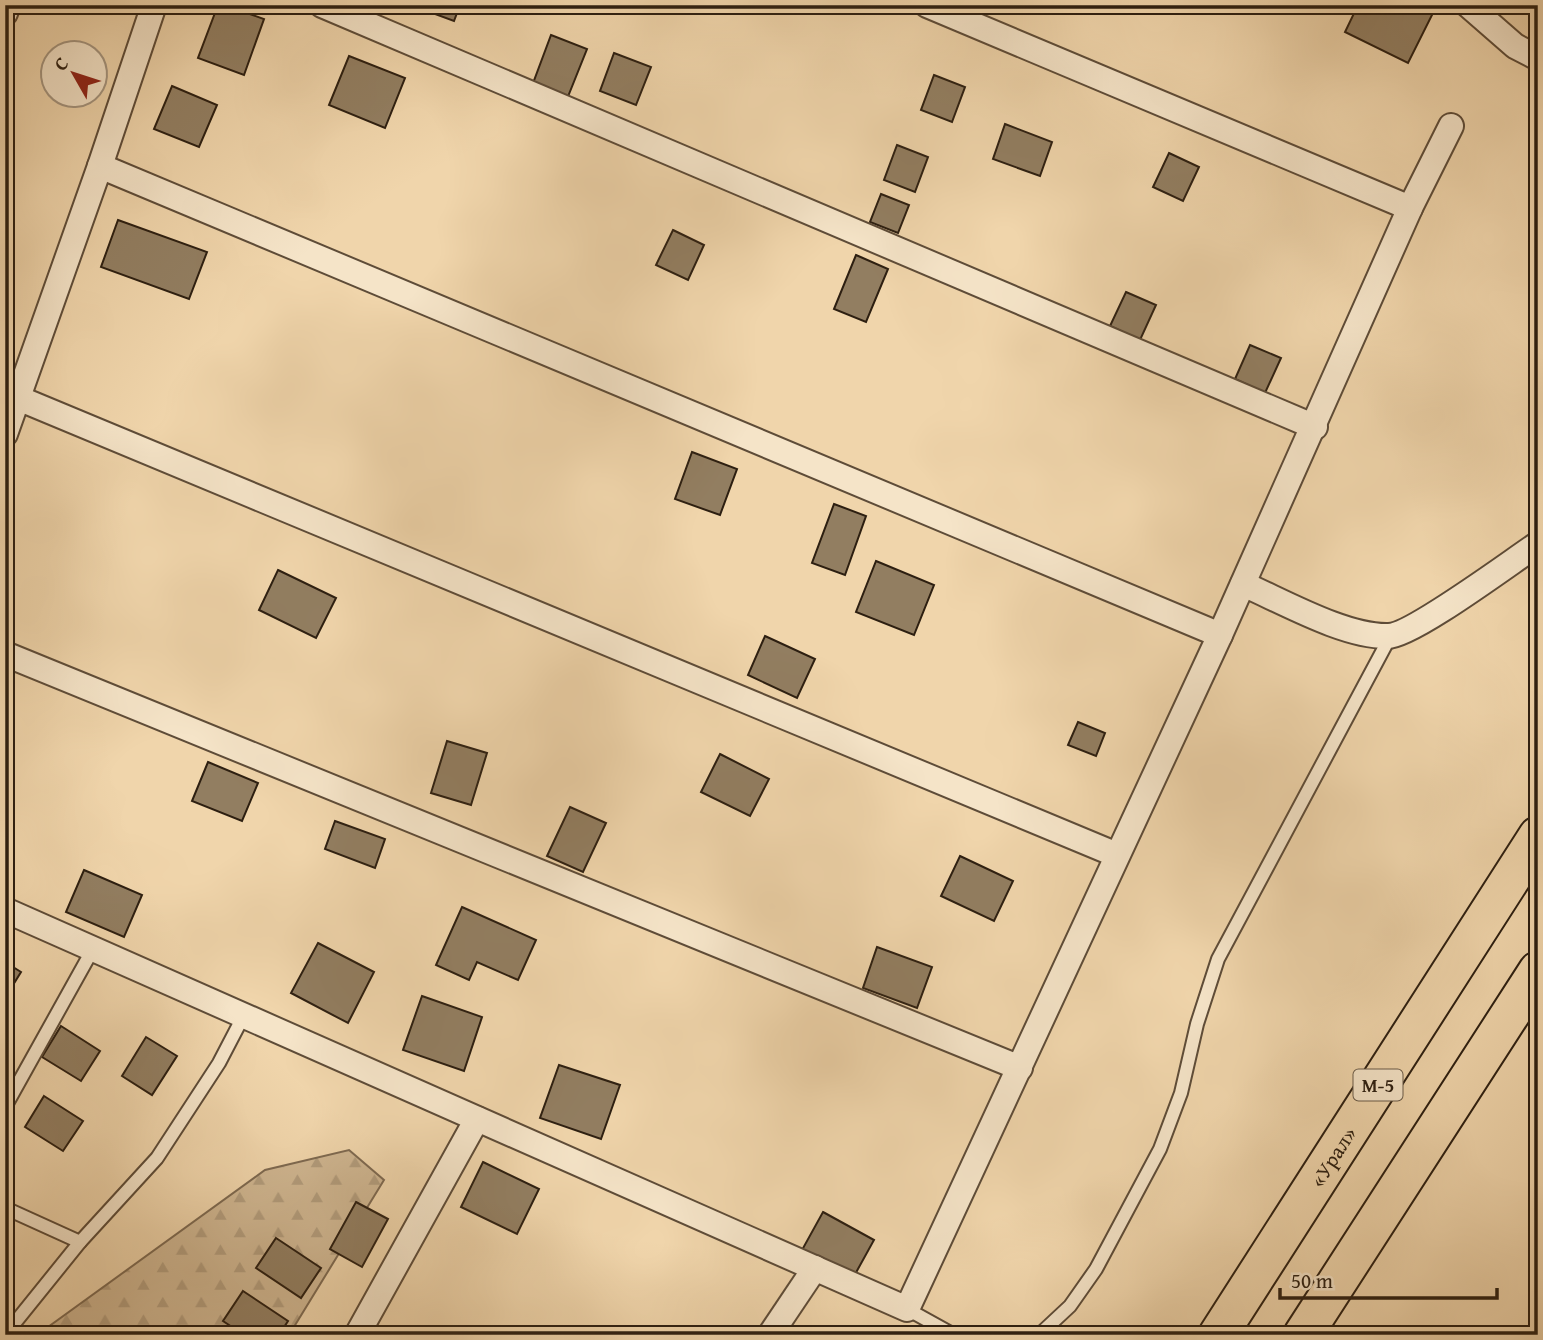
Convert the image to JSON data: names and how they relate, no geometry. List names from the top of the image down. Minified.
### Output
{"streets":{"highway":["М-5","«Урал»"]},"scale_bar":"50 m","north":"top left"}
